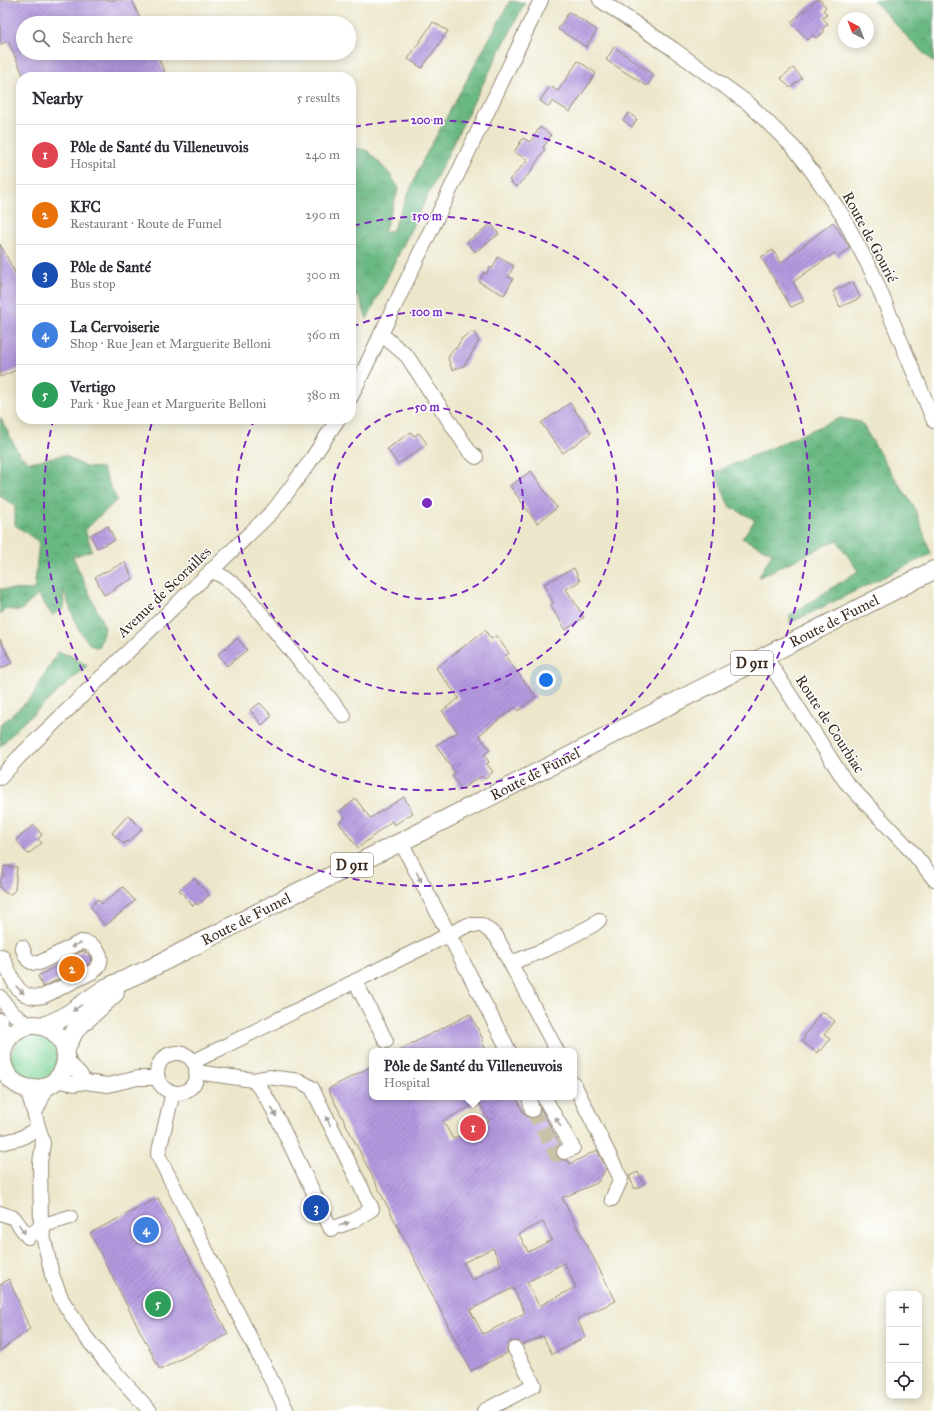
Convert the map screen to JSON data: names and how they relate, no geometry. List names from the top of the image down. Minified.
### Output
{"streets":{"main road":["Route de Fumel","D 911"],"street":["Route de Gourié","Avenue de Scorailles","Route de Courbiac"]},"crossings":[["Route de Fumel","Route de Courbiac"]],"north":"top left","page":{"search":"Search here","heading":["Nearby","5 results"],"list":[{"mark":"1","name":"Pôle de Santé du Villeneuvois","note":"Hospital","value":"240 m"},{"mark":"2","name":"KFC","note":"Restaurant · Route de Fumel","value":"290 m"},{"mark":"3","name":"Pôle de Santé","note":"Bus stop","value":"300 m"},{"mark":"4","name":"La Cervoiserie","note":"Shop · Rue Jean et Marguerite Belloni","value":"360 m"},{"mark":"5","name":"Vertigo","note":"Park · Rue Jean et Marguerite Belloni","value":"380 m"}],"pins":["2","1","3","4","5"],"popup":["Pôle de Santé du Villeneuvois","Hospital"],"map_buttons":["+","−"]},"rings":["200 m","150 m","100 m","50 m"]}
